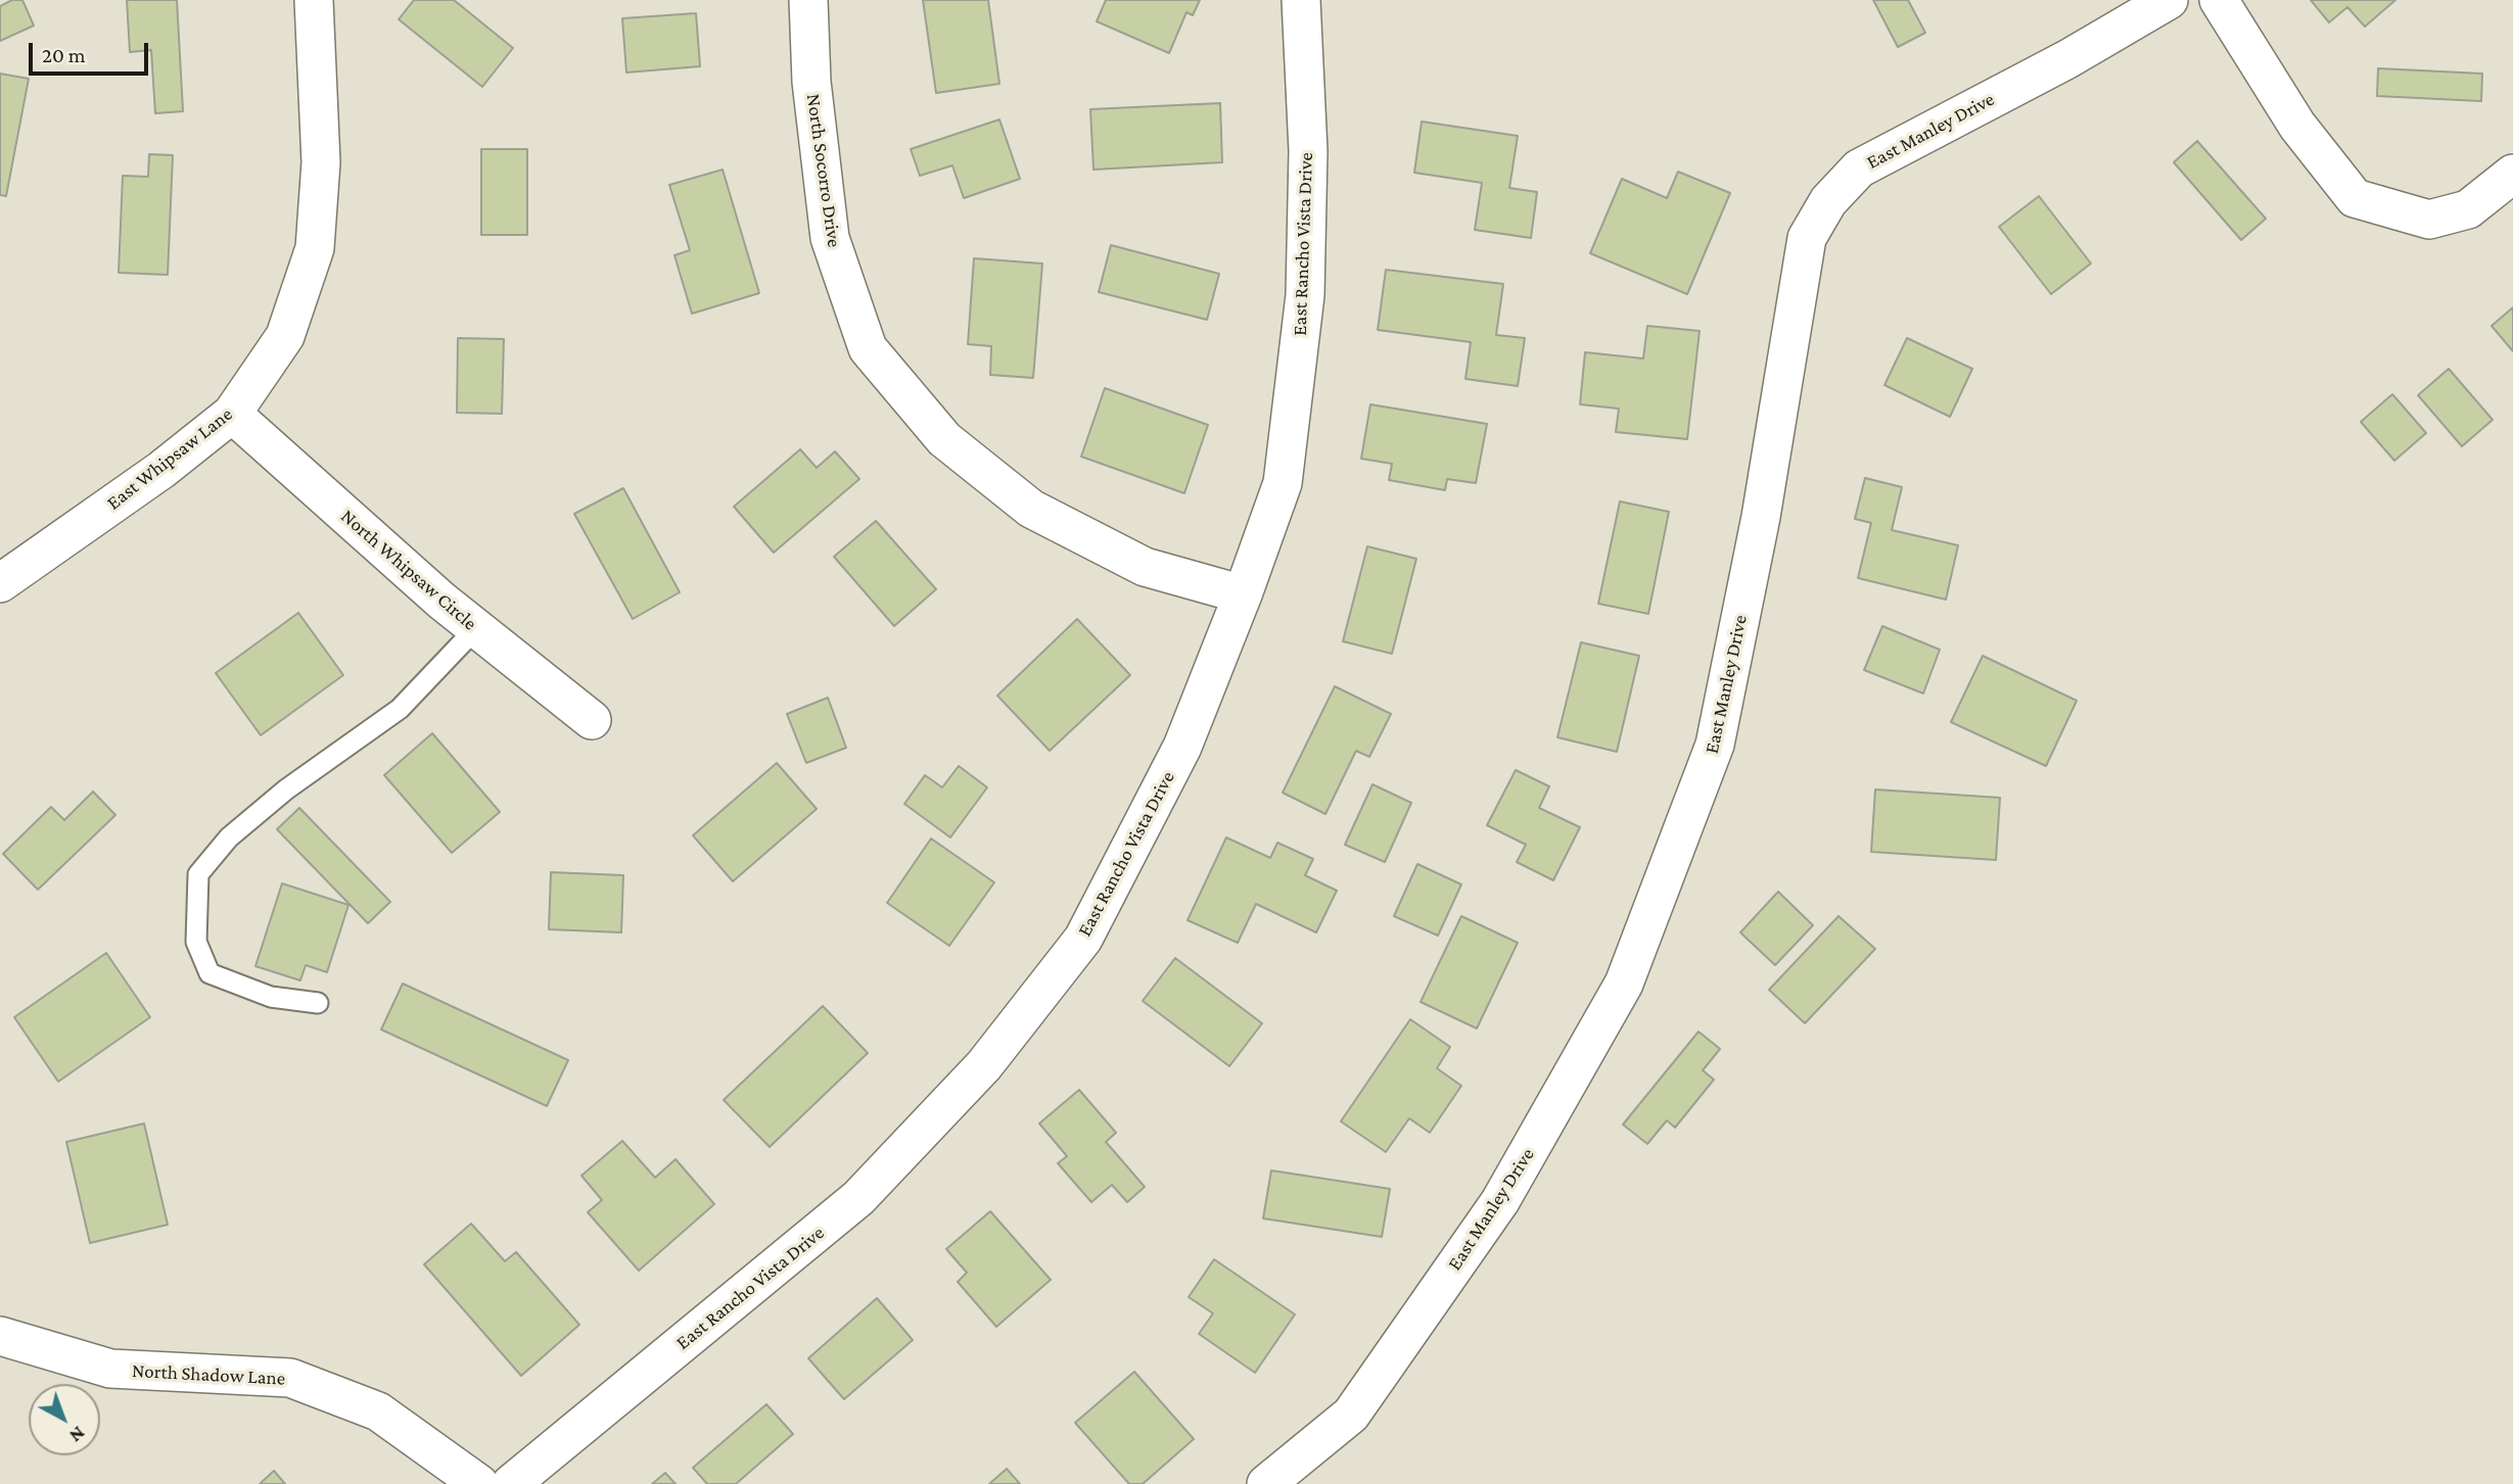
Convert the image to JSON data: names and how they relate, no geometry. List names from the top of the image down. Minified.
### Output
{"streets":{"street":["East Manley Drive","North Socorro Drive","East Rancho Vista Drive","East Whipsaw Lane","North Whipsaw Circle","North Shadow Lane"]},"crossings":[["North Socorro Drive","East Rancho Vista Drive"],["East Whipsaw Lane","North Whipsaw Circle"]],"scale_bar":"20 m","north":"bottom right"}
